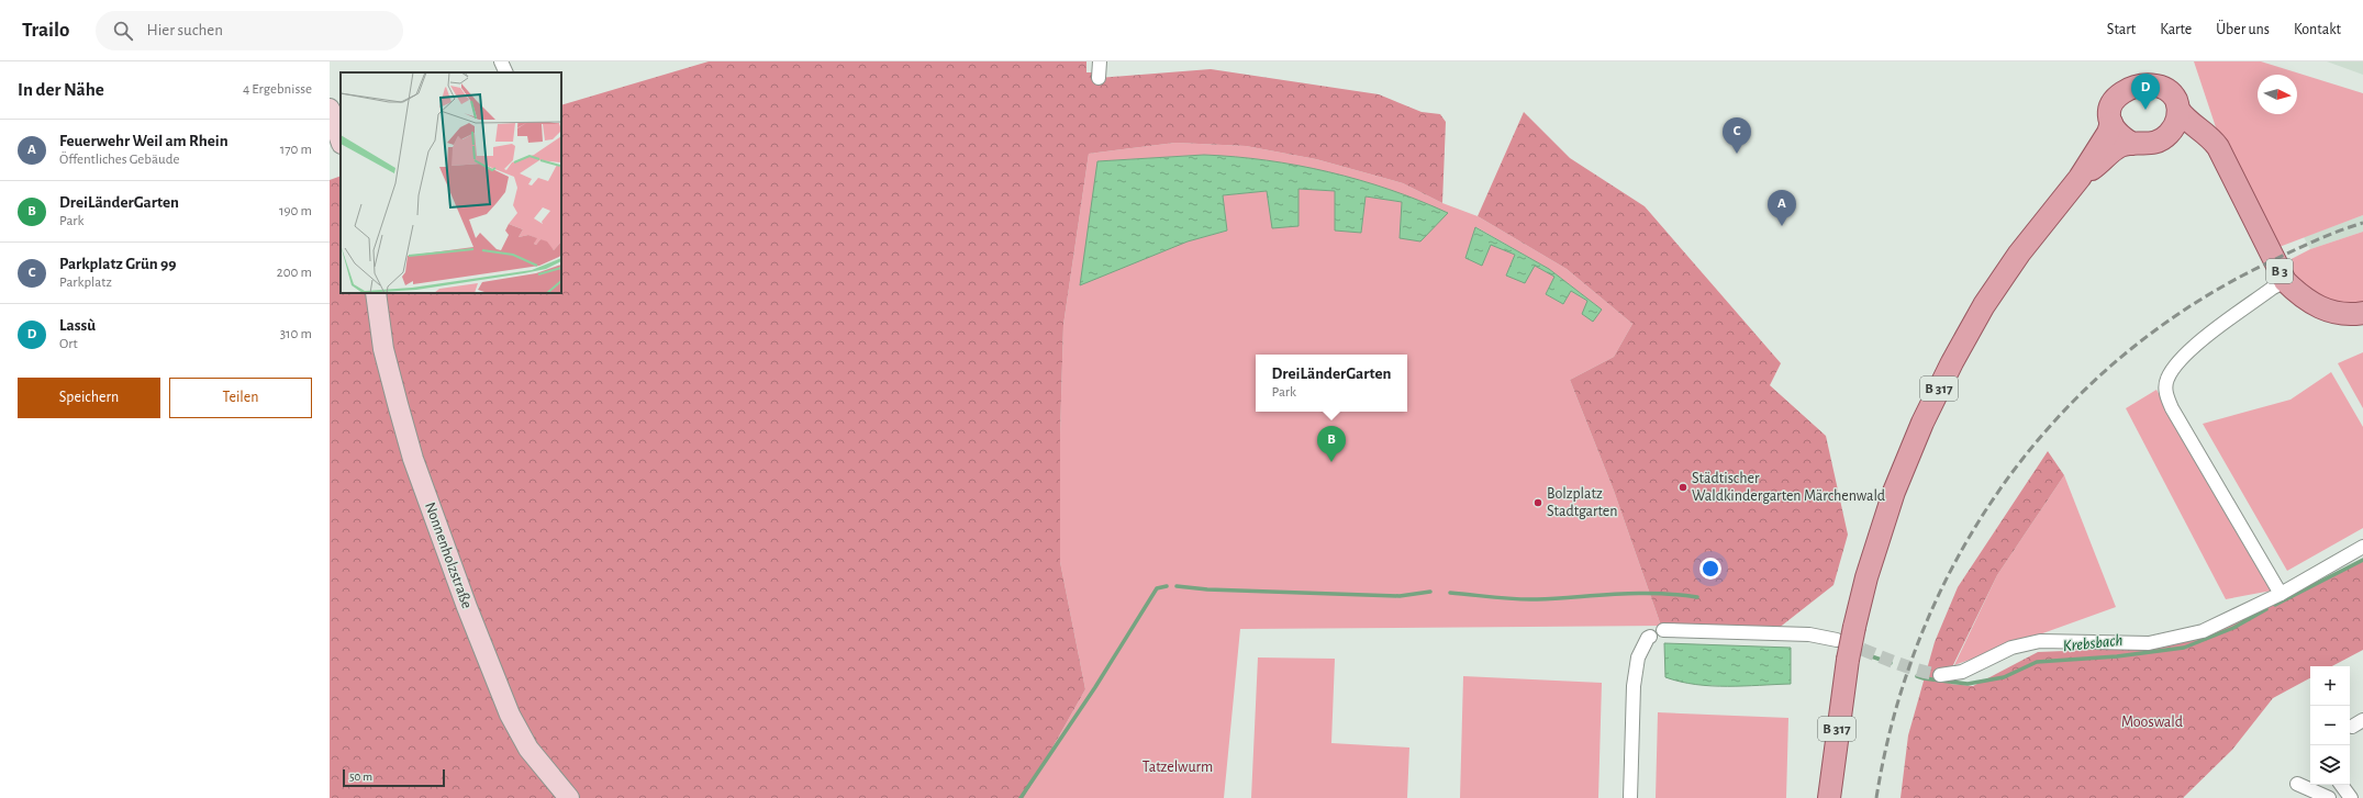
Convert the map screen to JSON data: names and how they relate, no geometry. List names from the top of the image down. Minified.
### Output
{"streets":{"main road":["B 3","B 317"],"street":["Nonnenholzstraße"]},"crossings":[["B 3","B 317"]],"water":["Krebsbach"],"parks":["Mooswald","Tatzelwurm"],"places":["Städtischer Waldkindergarten Märchenwald","Bolzplatz Stadtgarten"],"scale_bar":"50 m","north":"right","page":{"header":"Trailo","search":"Hier suchen","nav":["Start","Karte","Über uns","Kontakt"],"heading":["In der Nähe","4 Ergebnisse"],"pins":["D","C","A","B"],"list":[{"mark":"A","name":"Feuerwehr Weil am Rhein","note":"Öffentliches Gebäude","value":"170 m"},{"mark":"B","name":"DreiLänderGarten","note":"Park","value":"190 m"},{"mark":"C","name":"Parkplatz Grün 99","note":"Parkplatz","value":"200 m"},{"mark":"D","name":"Lassù","note":"Ort","value":"310 m"}],"popup":["DreiLänderGarten","Park"],"buttons":["Speichern","Teilen"],"map_buttons":["+","−"],"scale":"50 m"}}
